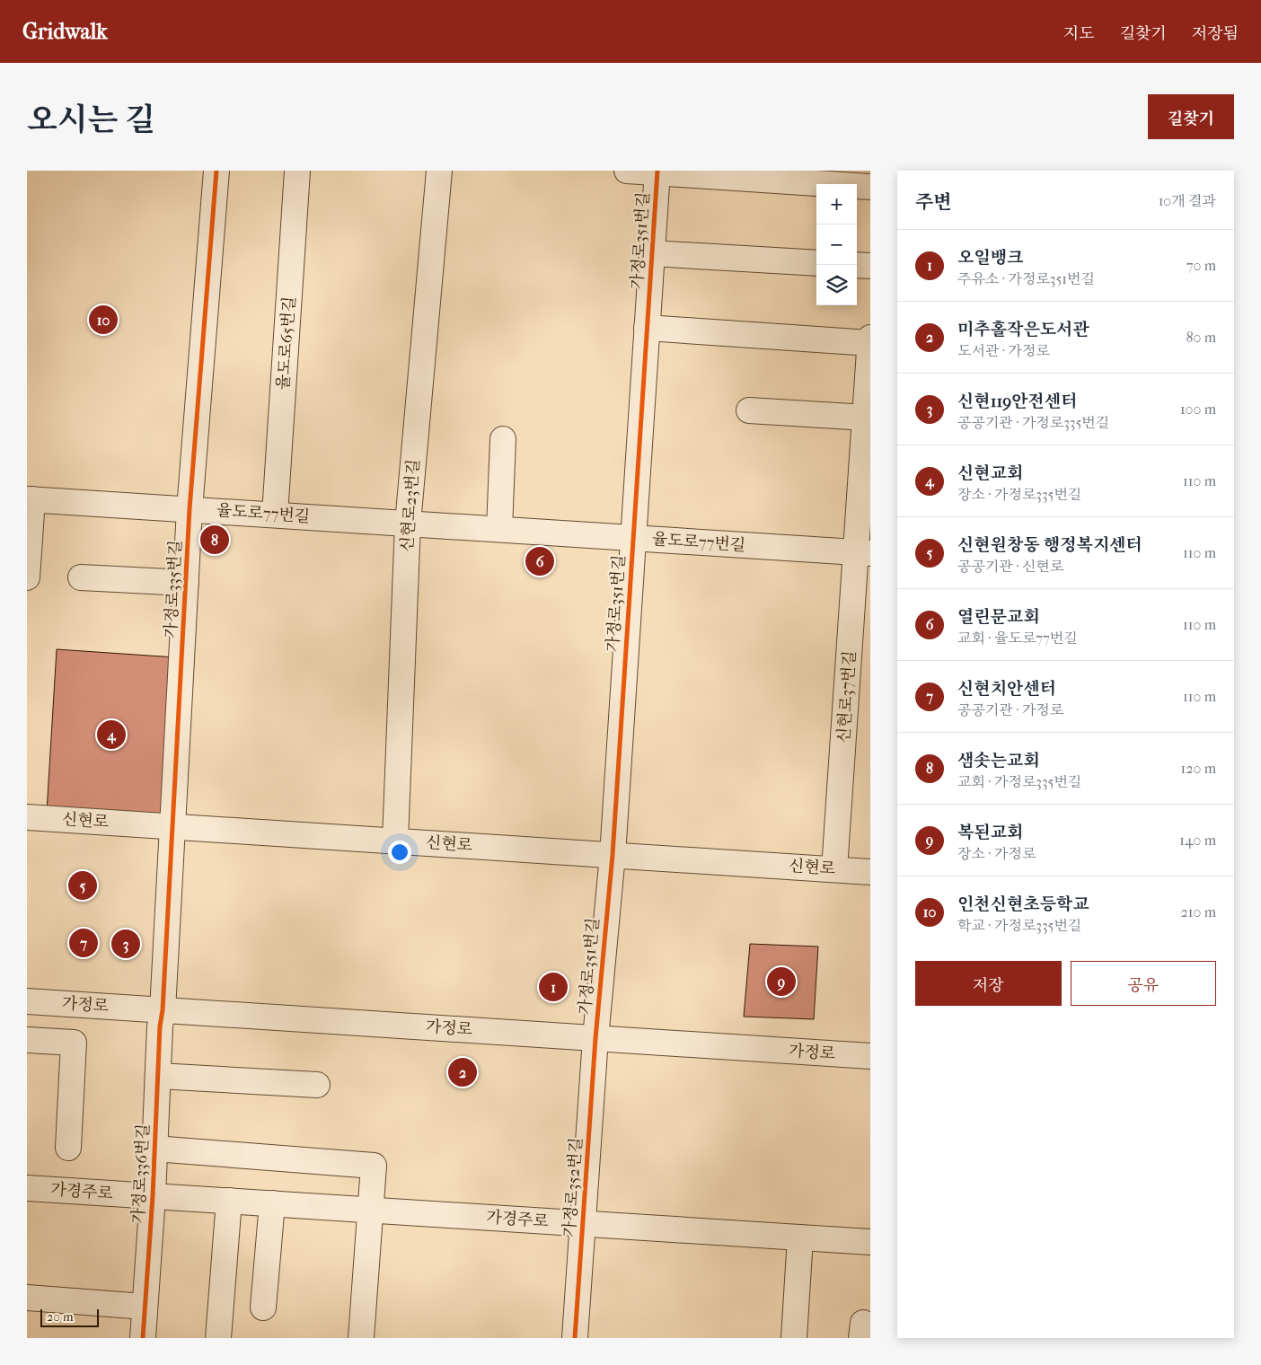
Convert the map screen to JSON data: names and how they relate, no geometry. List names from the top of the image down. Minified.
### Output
{"streets":{"street":["가정로351번길","율도로65번길","신현로23번길","율도로77번길","가정로335번길","신현로37번길","신현로","가정로","가정로336번길","가정로352번길","가경주로"]},"crossings":[["가정로351번길","율도로77번길"],["가정로351번길","신현로"],["가정로351번길","가정로"],["가정로351번길","가정로352번길"],["율도로65번길","율도로77번길"],["신현로23번길","율도로77번길"],["신현로23번길","신현로"],["율도로77번길","가정로335번길"],["율도로77번길","신현로37번길"],["가정로335번길","신현로"],["가정로335번길","가정로"],["가정로335번길","가정로336번길"],["신현로37번길","신현로"],["가정로","가정로336번길"],["가정로","가정로352번길"],["가정로336번길","가경주로"],["가정로352번길","가경주로"]],"scale_bar":"20 m","page":{"header":"Gridwalk","nav":["지도","길찾기","저장됨"],"title":"오시는 길","buttons":["길찾기",["저장","공유"]],"heading":["주변","10개 결과"],"map_buttons":["+","−"],"list":[{"mark":"1","name":"오일뱅크","note":"주유소 · 가정로351번길","value":"70 m"},{"mark":"2","name":"미추홀작은도서관","note":"도서관 · 가정로","value":"80 m"},{"mark":"3","name":"신현119안전센터","note":"공공기관 · 가정로335번길","value":"100 m"},{"mark":"4","name":"신현교회","note":"장소 · 가정로335번길","value":"110 m"},{"mark":"5","name":"신현원창동 행정복지센터","note":"공공기관 · 신현로","value":"110 m"},{"mark":"6","name":"열린문교회","note":"교회 · 율도로77번길","value":"110 m"},{"mark":"7","name":"신현치안센터","note":"공공기관 · 가정로","value":"110 m"},{"mark":"8","name":"샘솟는교회","note":"교회 · 가정로335번길","value":"120 m"},{"mark":"9","name":"복된교회","note":"장소 · 가정로","value":"140 m"},{"mark":"10","name":"인천신현초등학교","note":"학교 · 가정로335번길","value":"210 m"}],"pins":["10","8","6","4","5","7","3","9","1","2"],"scale":"20 m"}}
